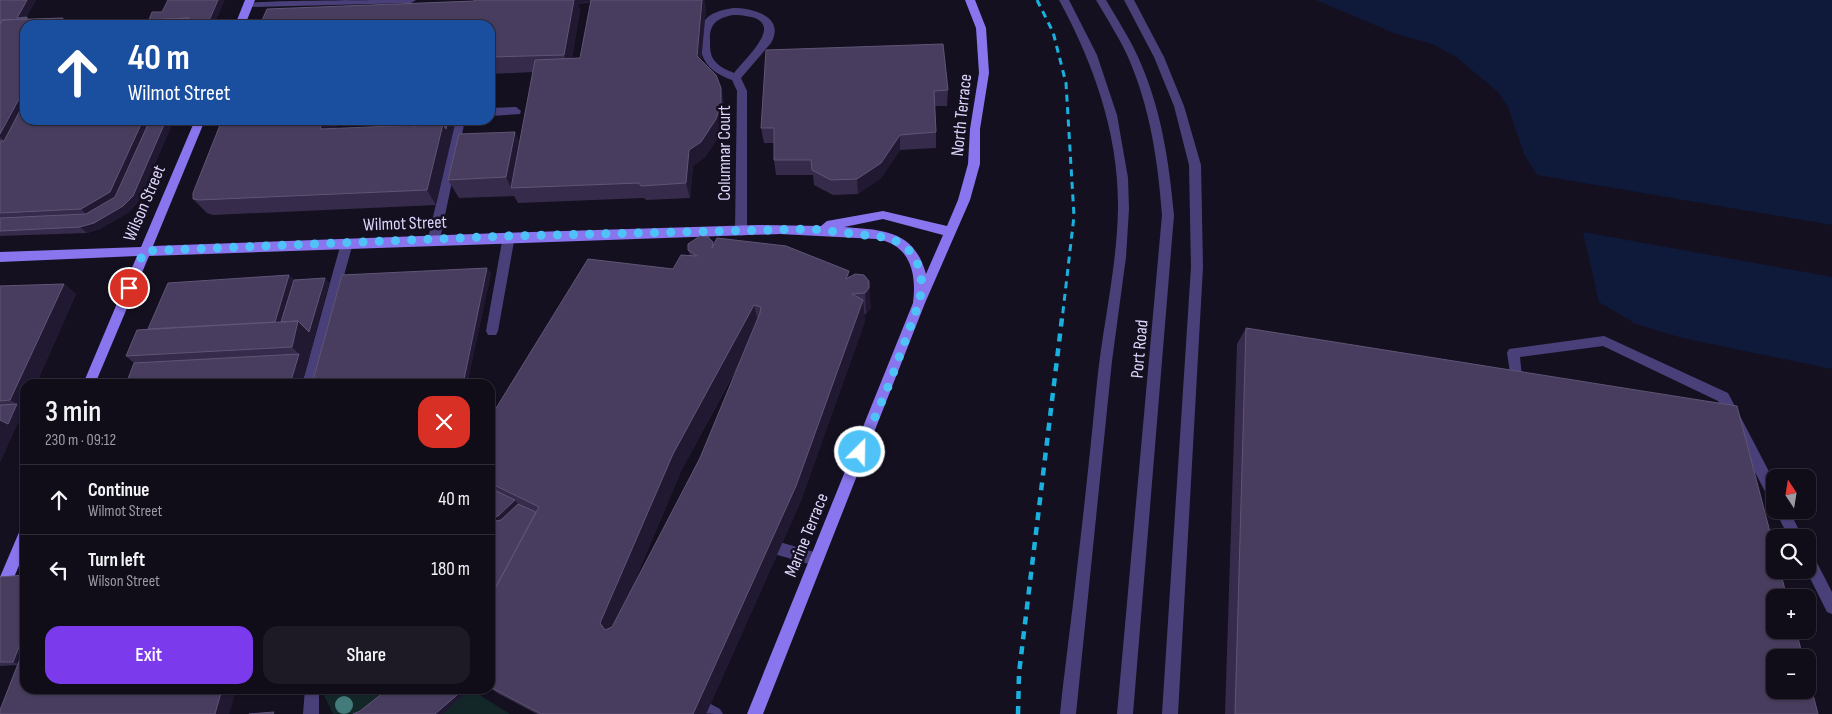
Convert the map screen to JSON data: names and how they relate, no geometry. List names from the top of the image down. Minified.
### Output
{"streets":{"street":["North Terrace","Wilson Street","Wilmot Street","Marine Terrace"],"lane":["Columnar Court","Port Road"]},"crossings":[["North Terrace","Wilmot Street"],["North Terrace","Marine Terrace"],["Columnar Court","Wilmot Street"],["Wilson Street","Wilmot Street"],["Wilmot Street","Marine Terrace"]],"north":"top","page":{"turn":["40 m","Wilmot Street"],"heading":["3 min","230 m · 09:12"],"list":[{"name":"Continue","note":"Wilmot Street","value":"40 m"},{"name":"Turn left","note":"Wilson Street","value":"180 m"}],"map_buttons":["+","−"],"buttons":["Exit","Share"]}}
